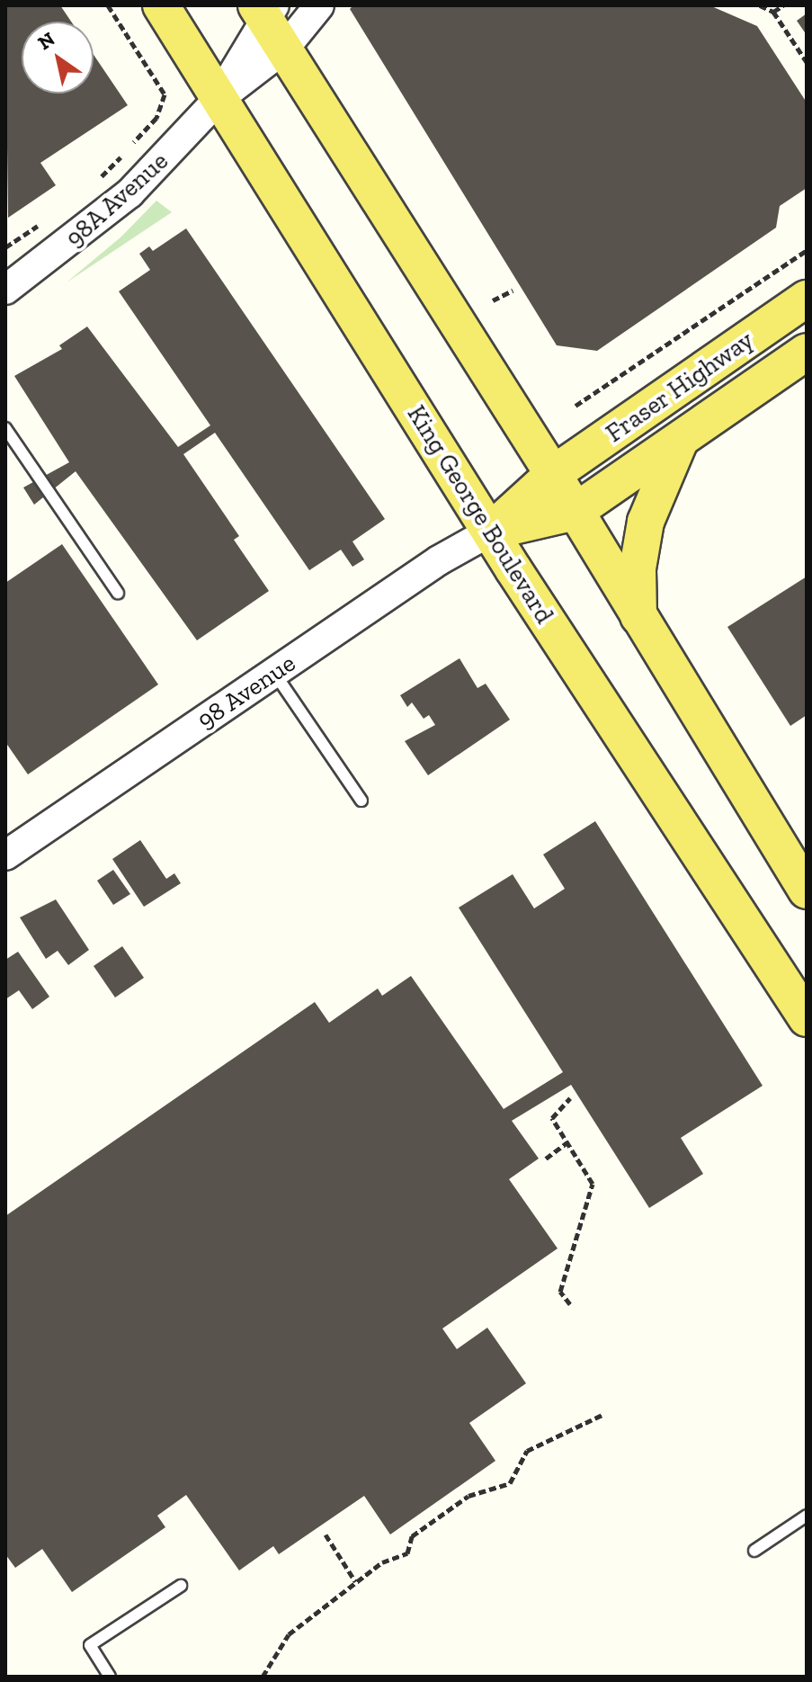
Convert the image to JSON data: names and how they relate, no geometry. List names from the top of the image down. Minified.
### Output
{"streets":{"main road":["Fraser Highway","King George Boulevard"],"street":["98A Avenue","98 Avenue"]},"crossings":[["98A Avenue","King George Boulevard"],["Fraser Highway","King George Boulevard"],["Fraser Highway","98 Avenue"],["King George Boulevard","98 Avenue"]],"north":"top left"}
